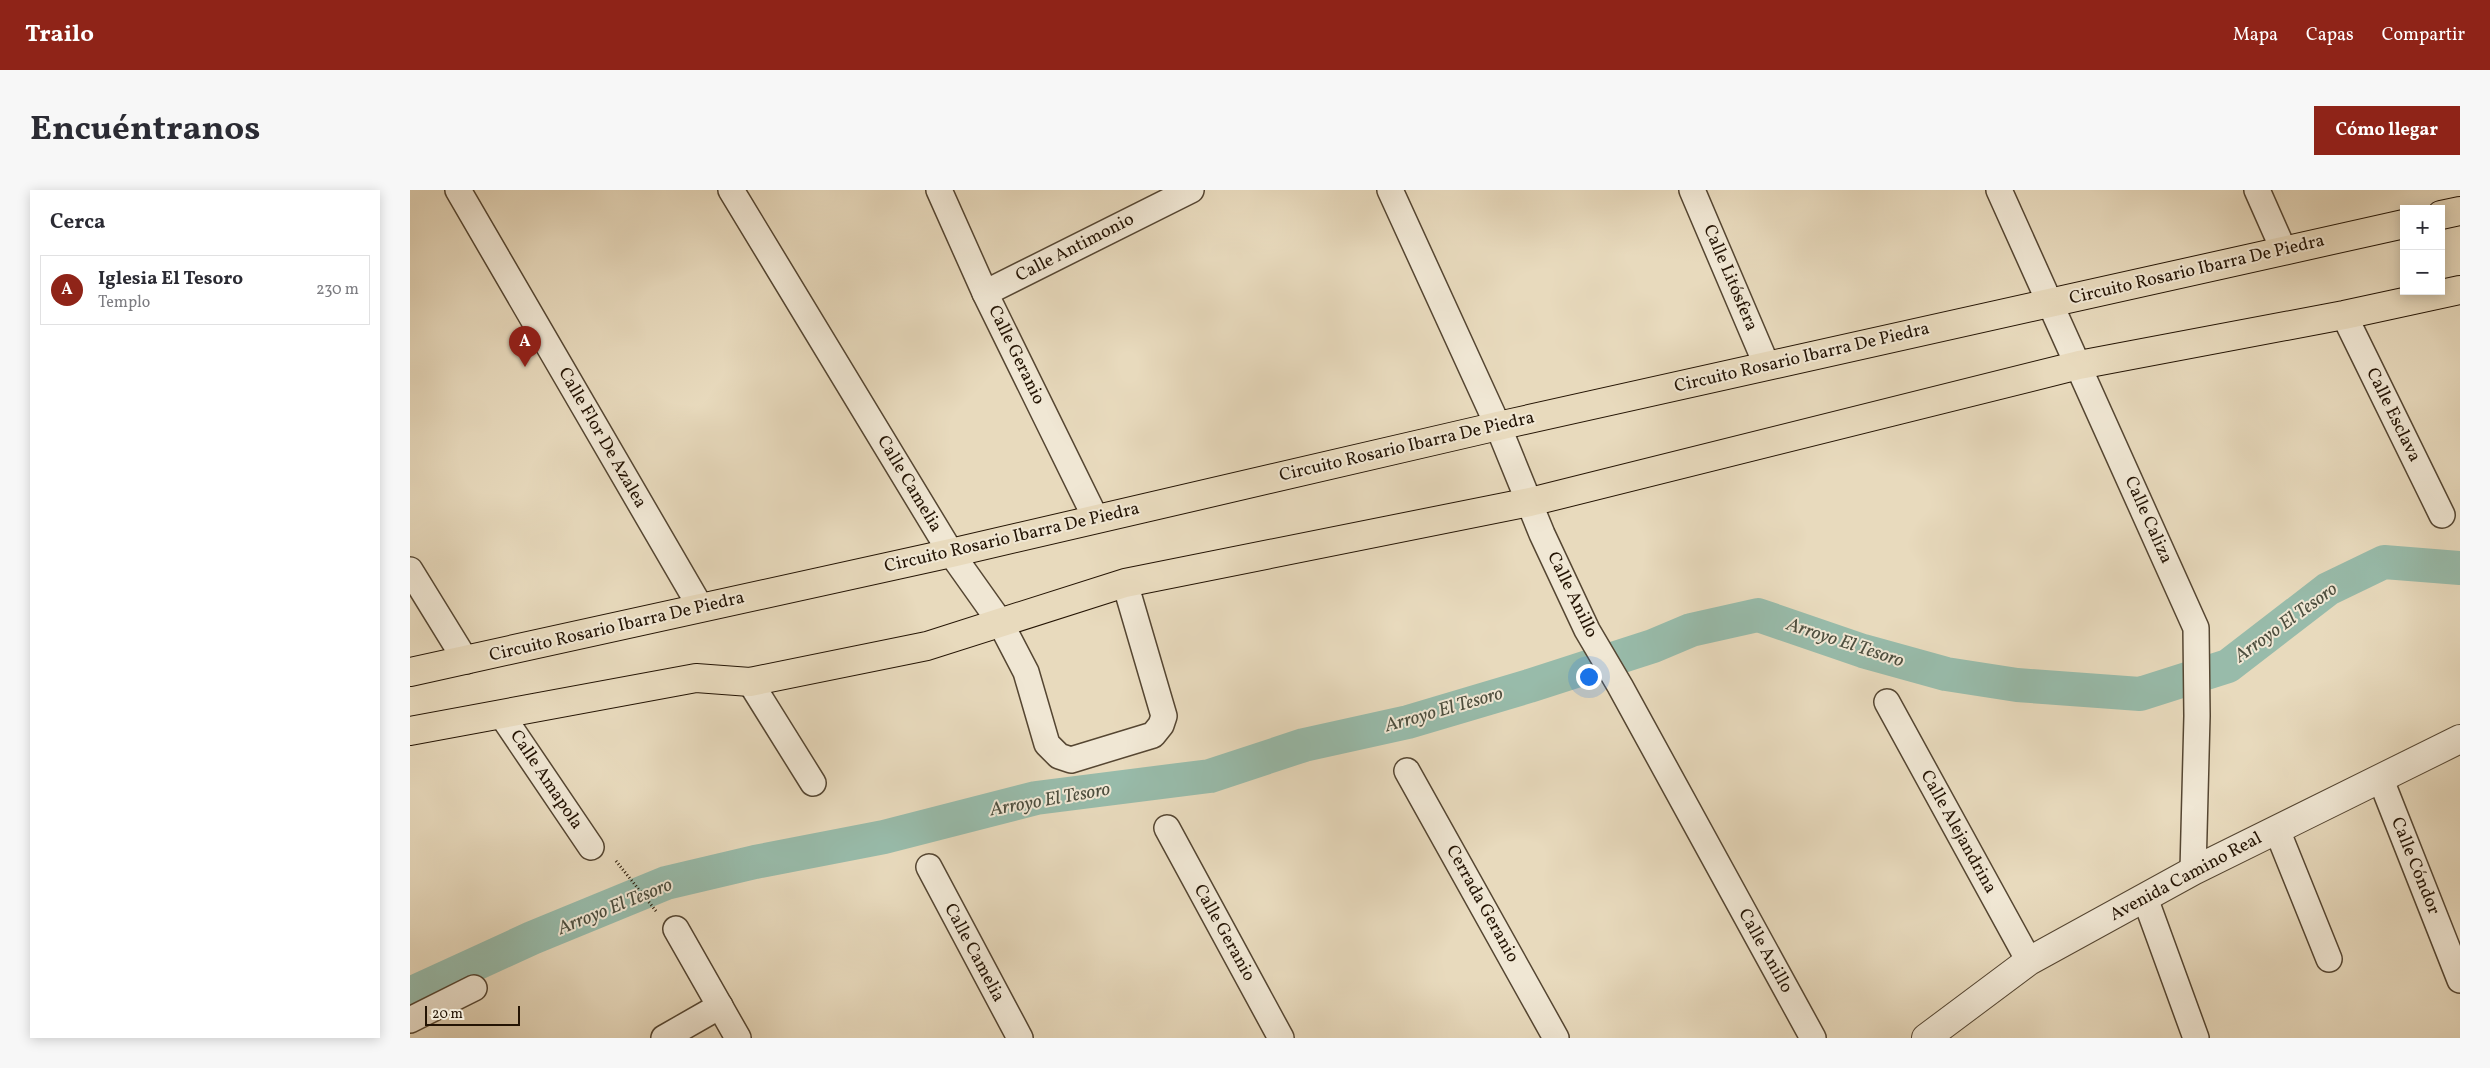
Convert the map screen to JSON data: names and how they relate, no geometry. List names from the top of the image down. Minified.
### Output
{"streets":{"main road":["Circuito Rosario Ibarra De Piedra"],"street":["Calle Antimonio","Calle Litósfera","Calle Geranio","Calle Esclava","Calle Flor De Azalea","Calle Camelia","Calle Caliza","Calle Anillo","Calle Amapola","Calle Alejandrina","Calle Cóndor","Avenida Camino Real","Cerrada Geranio"]},"crossings":[["Calle Antimonio","Calle Geranio"],["Circuito Rosario Ibarra De Piedra","Calle Litósfera"],["Circuito Rosario Ibarra De Piedra","Calle Geranio"],["Circuito Rosario Ibarra De Piedra","Calle Flor De Azalea"],["Circuito Rosario Ibarra De Piedra","Calle Camelia"],["Circuito Rosario Ibarra De Piedra","Calle Caliza"],["Circuito Rosario Ibarra De Piedra","Calle Anillo"],["Calle Caliza","Avenida Camino Real"],["Calle Alejandrina","Avenida Camino Real"],["Calle Cóndor","Avenida Camino Real"]],"water":["Arroyo El Tesoro"],"scale_bar":"20 m","page":{"header":"Trailo","nav":["Mapa","Capas","Compartir"],"title":"Encuéntranos","buttons":"Cómo llegar","heading":"Cerca","map_buttons":["+","−"],"list":[{"mark":"A","name":"Iglesia El Tesoro","note":"Templo","value":"230 m"}],"pins":"A","scale":"20 m"}}
